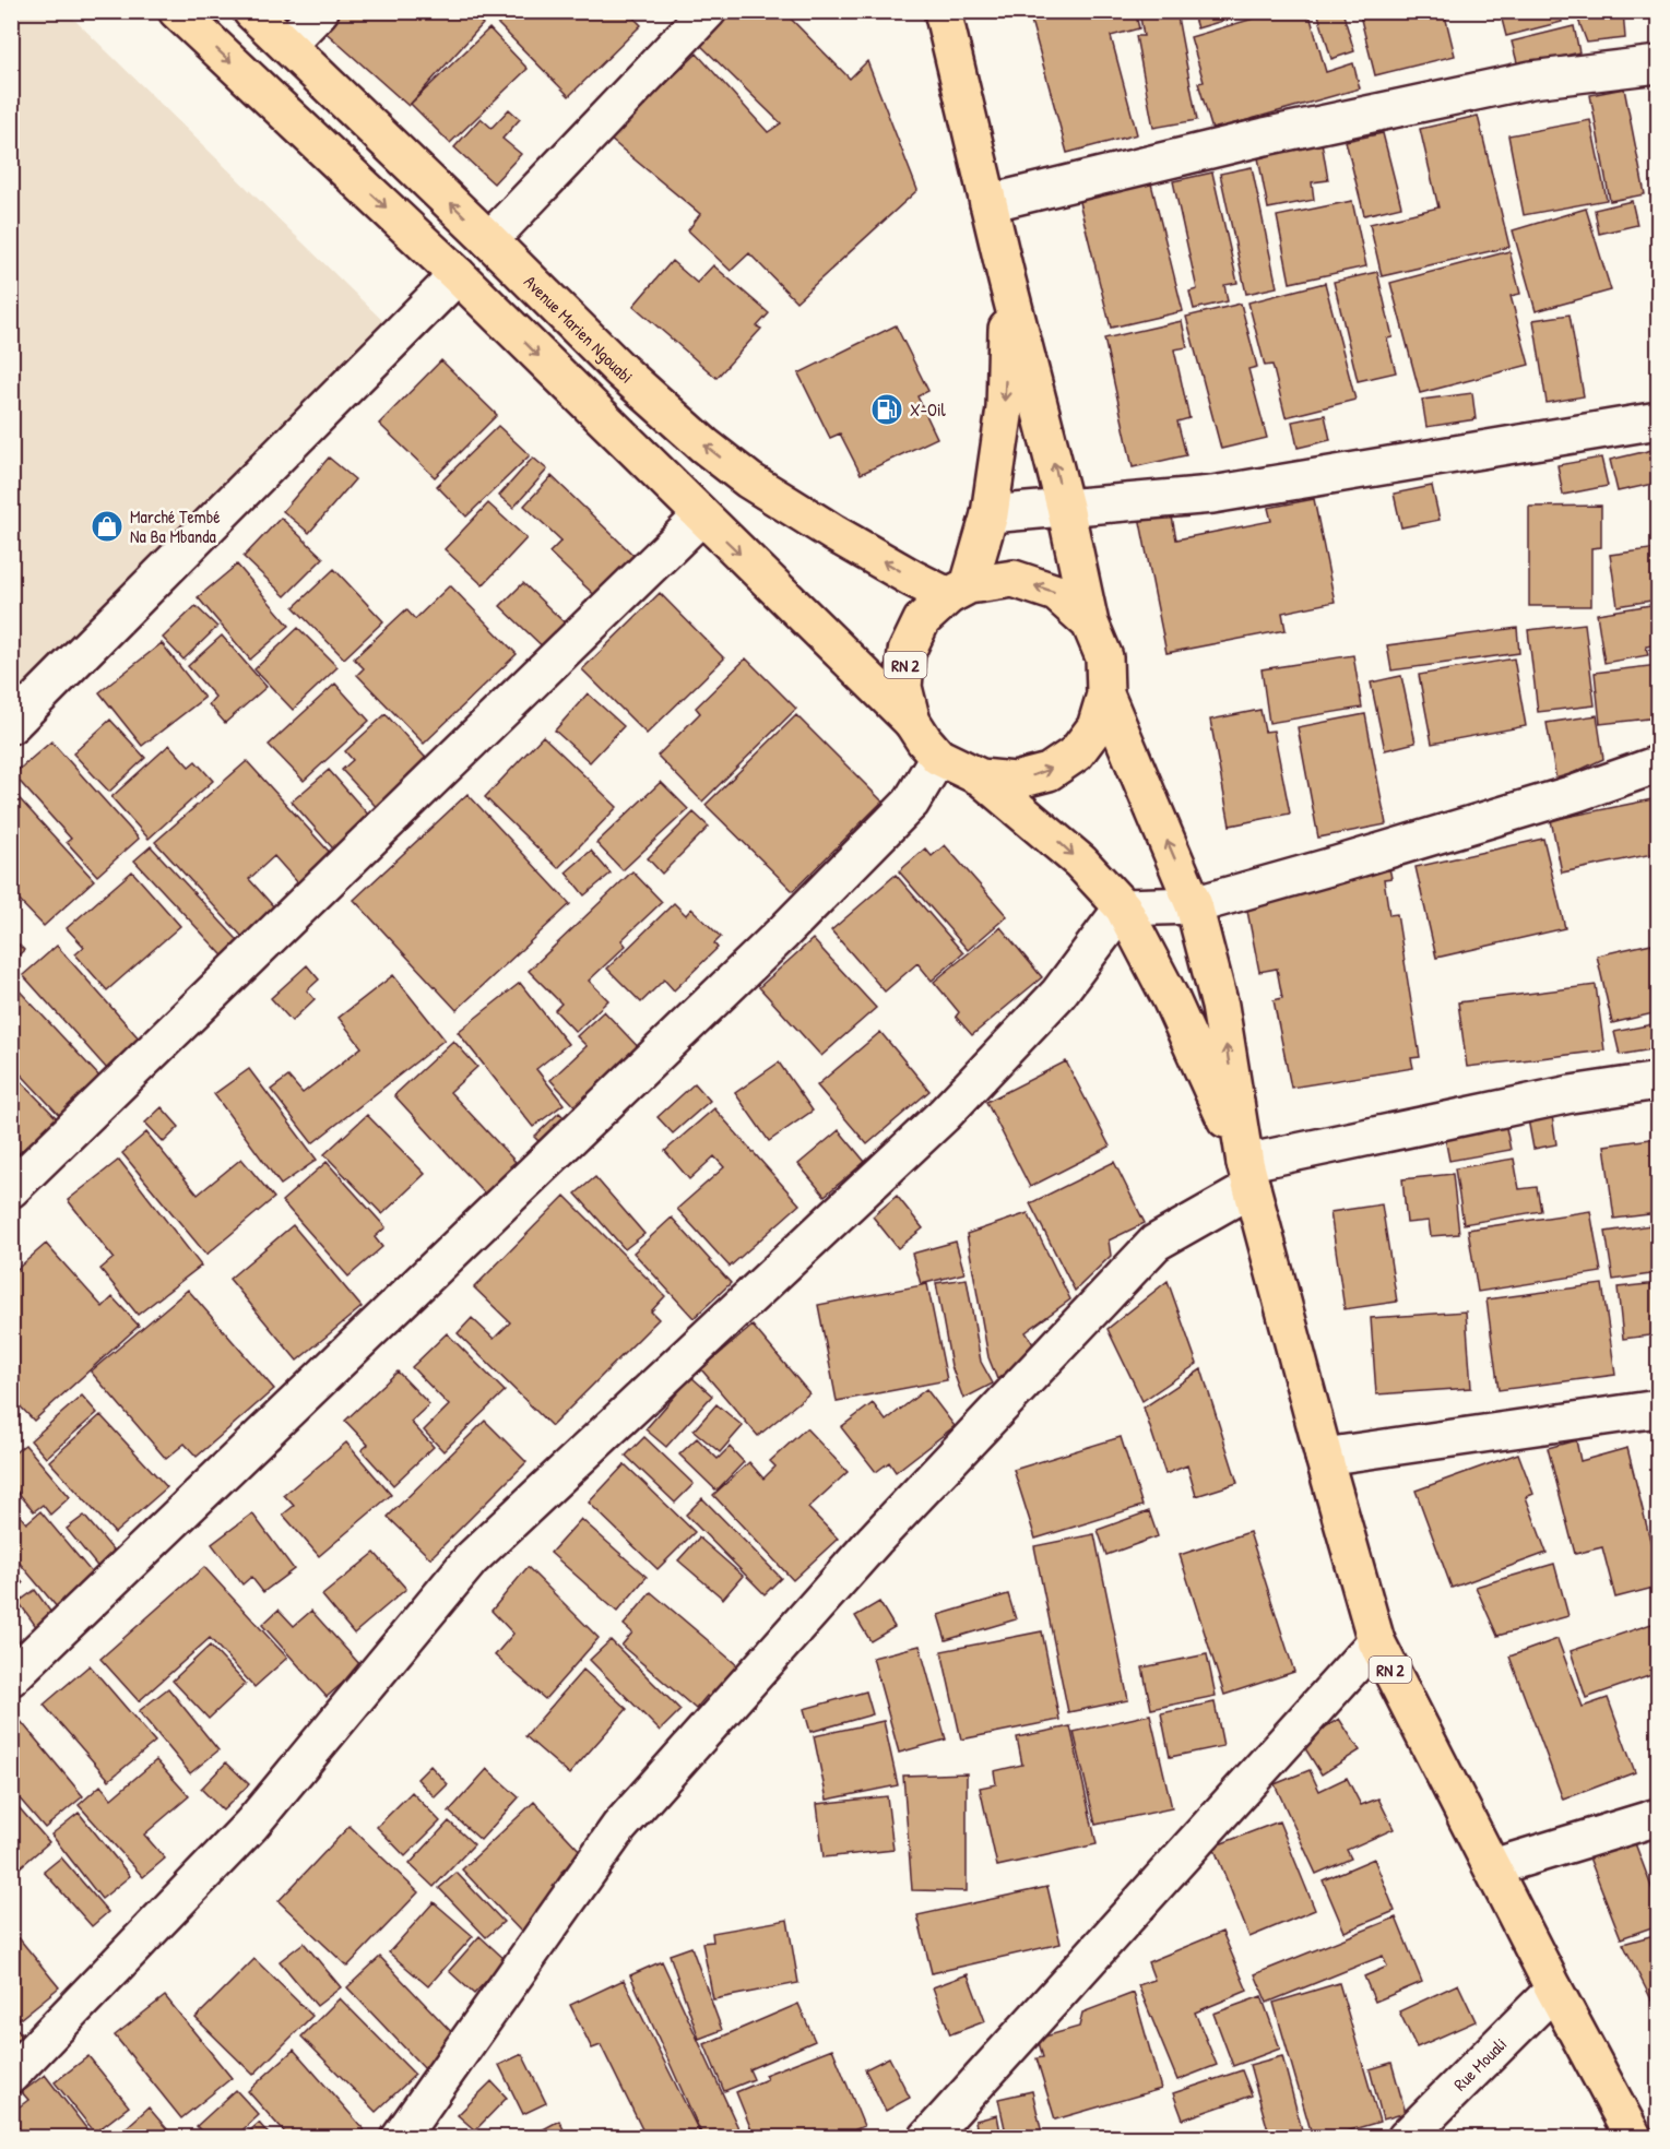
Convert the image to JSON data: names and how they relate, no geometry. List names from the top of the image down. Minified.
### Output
{"streets":{"main road":["Avenue Marien Ngouabi","RN 2"],"street":["Rue Mouali"]},"crossings":[["Avenue Marien Ngouabi","RN 2"],["RN 2","Rue Mouali"]],"places":{"fuel station":["X-Oil"],"shop":["Marché Tembé Na Ba Mbanda"]}}
